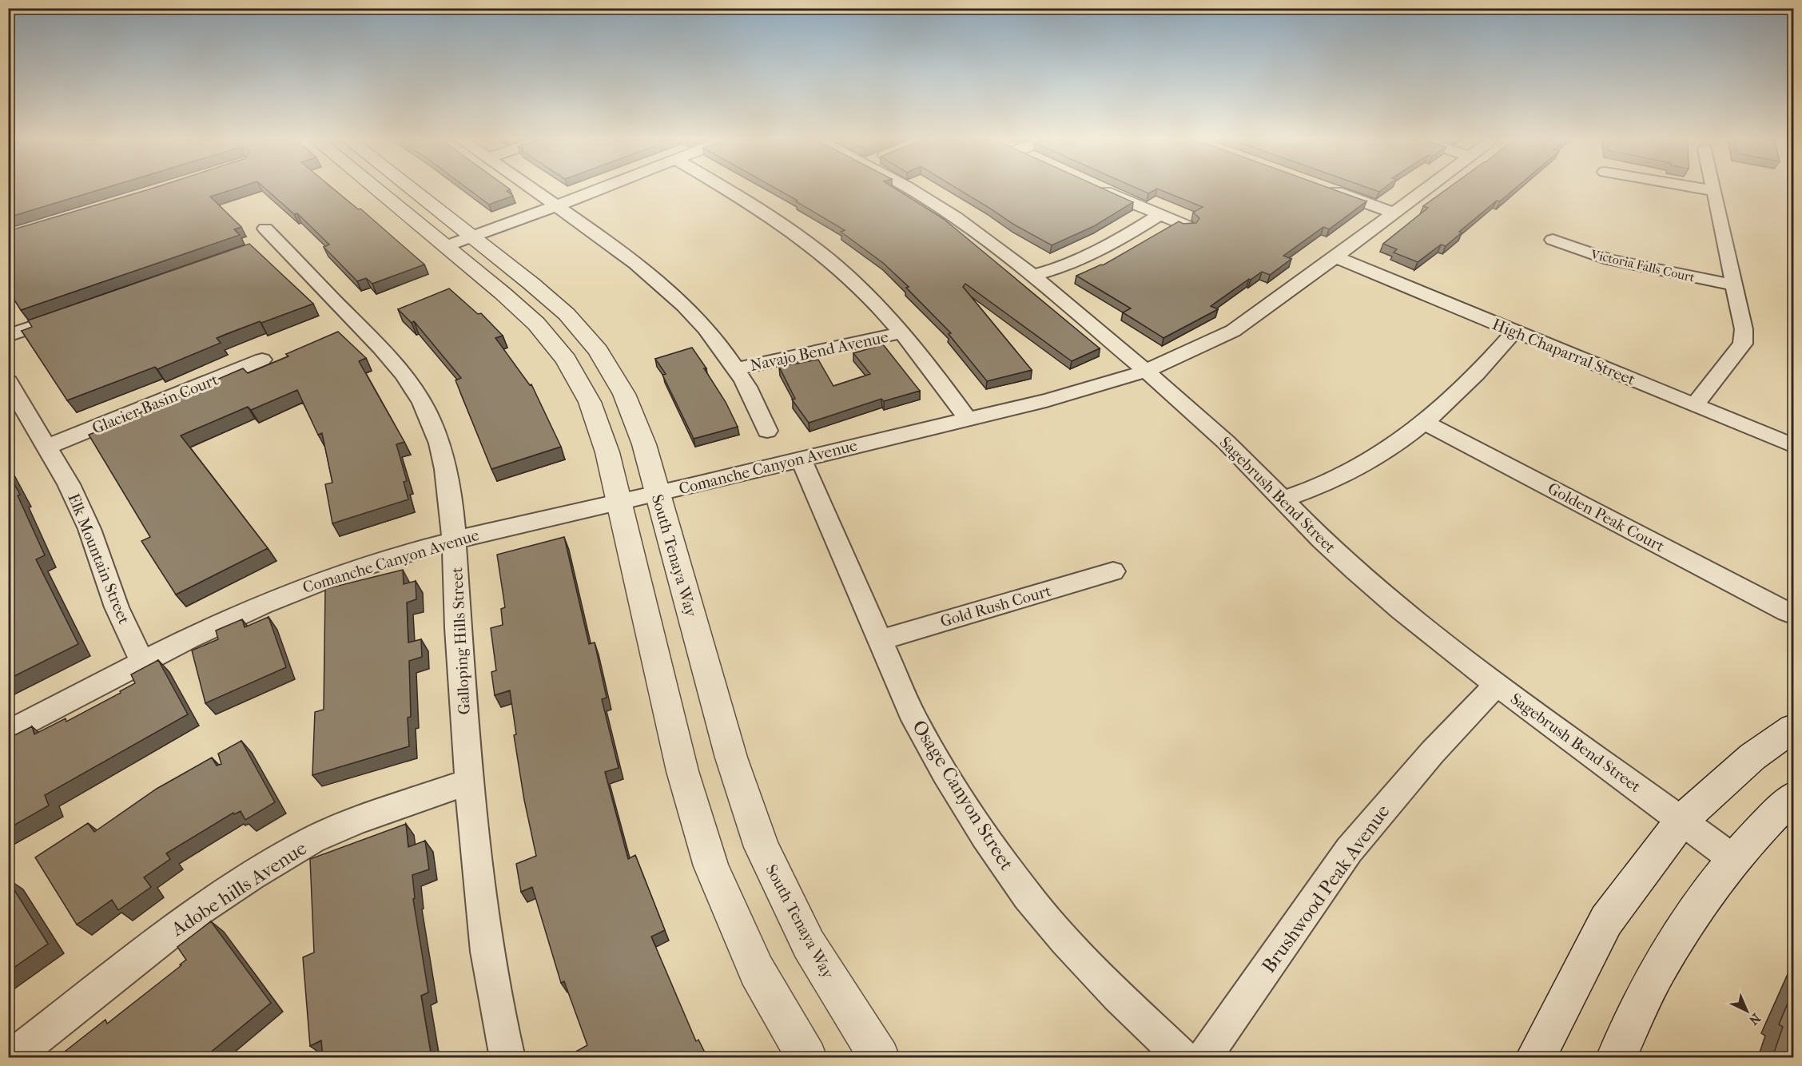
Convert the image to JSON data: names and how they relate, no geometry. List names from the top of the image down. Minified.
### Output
{"streets":{"street":["Victoria Falls Court","Navajo Bend Avenue","High Chaparral Street","Glacier Basin Court","Comanche Canyon Avenue","Sagebrush Bend Street","Golden Peak Court","South Tenaya Way","Elk Mountain Street","Gold Rush Court","Galloping Hills Street","Osage Canyon Street","Adobe hills Avenue","Brushwood Peak Avenue"]},"crossings":[["High Chaparral Street","Comanche Canyon Avenue"],["Glacier Basin Court","Elk Mountain Street"],["Comanche Canyon Avenue","Sagebrush Bend Street"],["Comanche Canyon Avenue","South Tenaya Way"],["Comanche Canyon Avenue","Elk Mountain Street"],["Comanche Canyon Avenue","Galloping Hills Street"],["Comanche Canyon Avenue","Osage Canyon Street"],["Sagebrush Bend Street","Brushwood Peak Avenue"],["Gold Rush Court","Osage Canyon Street"],["Galloping Hills Street","Adobe hills Avenue"]],"north":"bottom right"}
